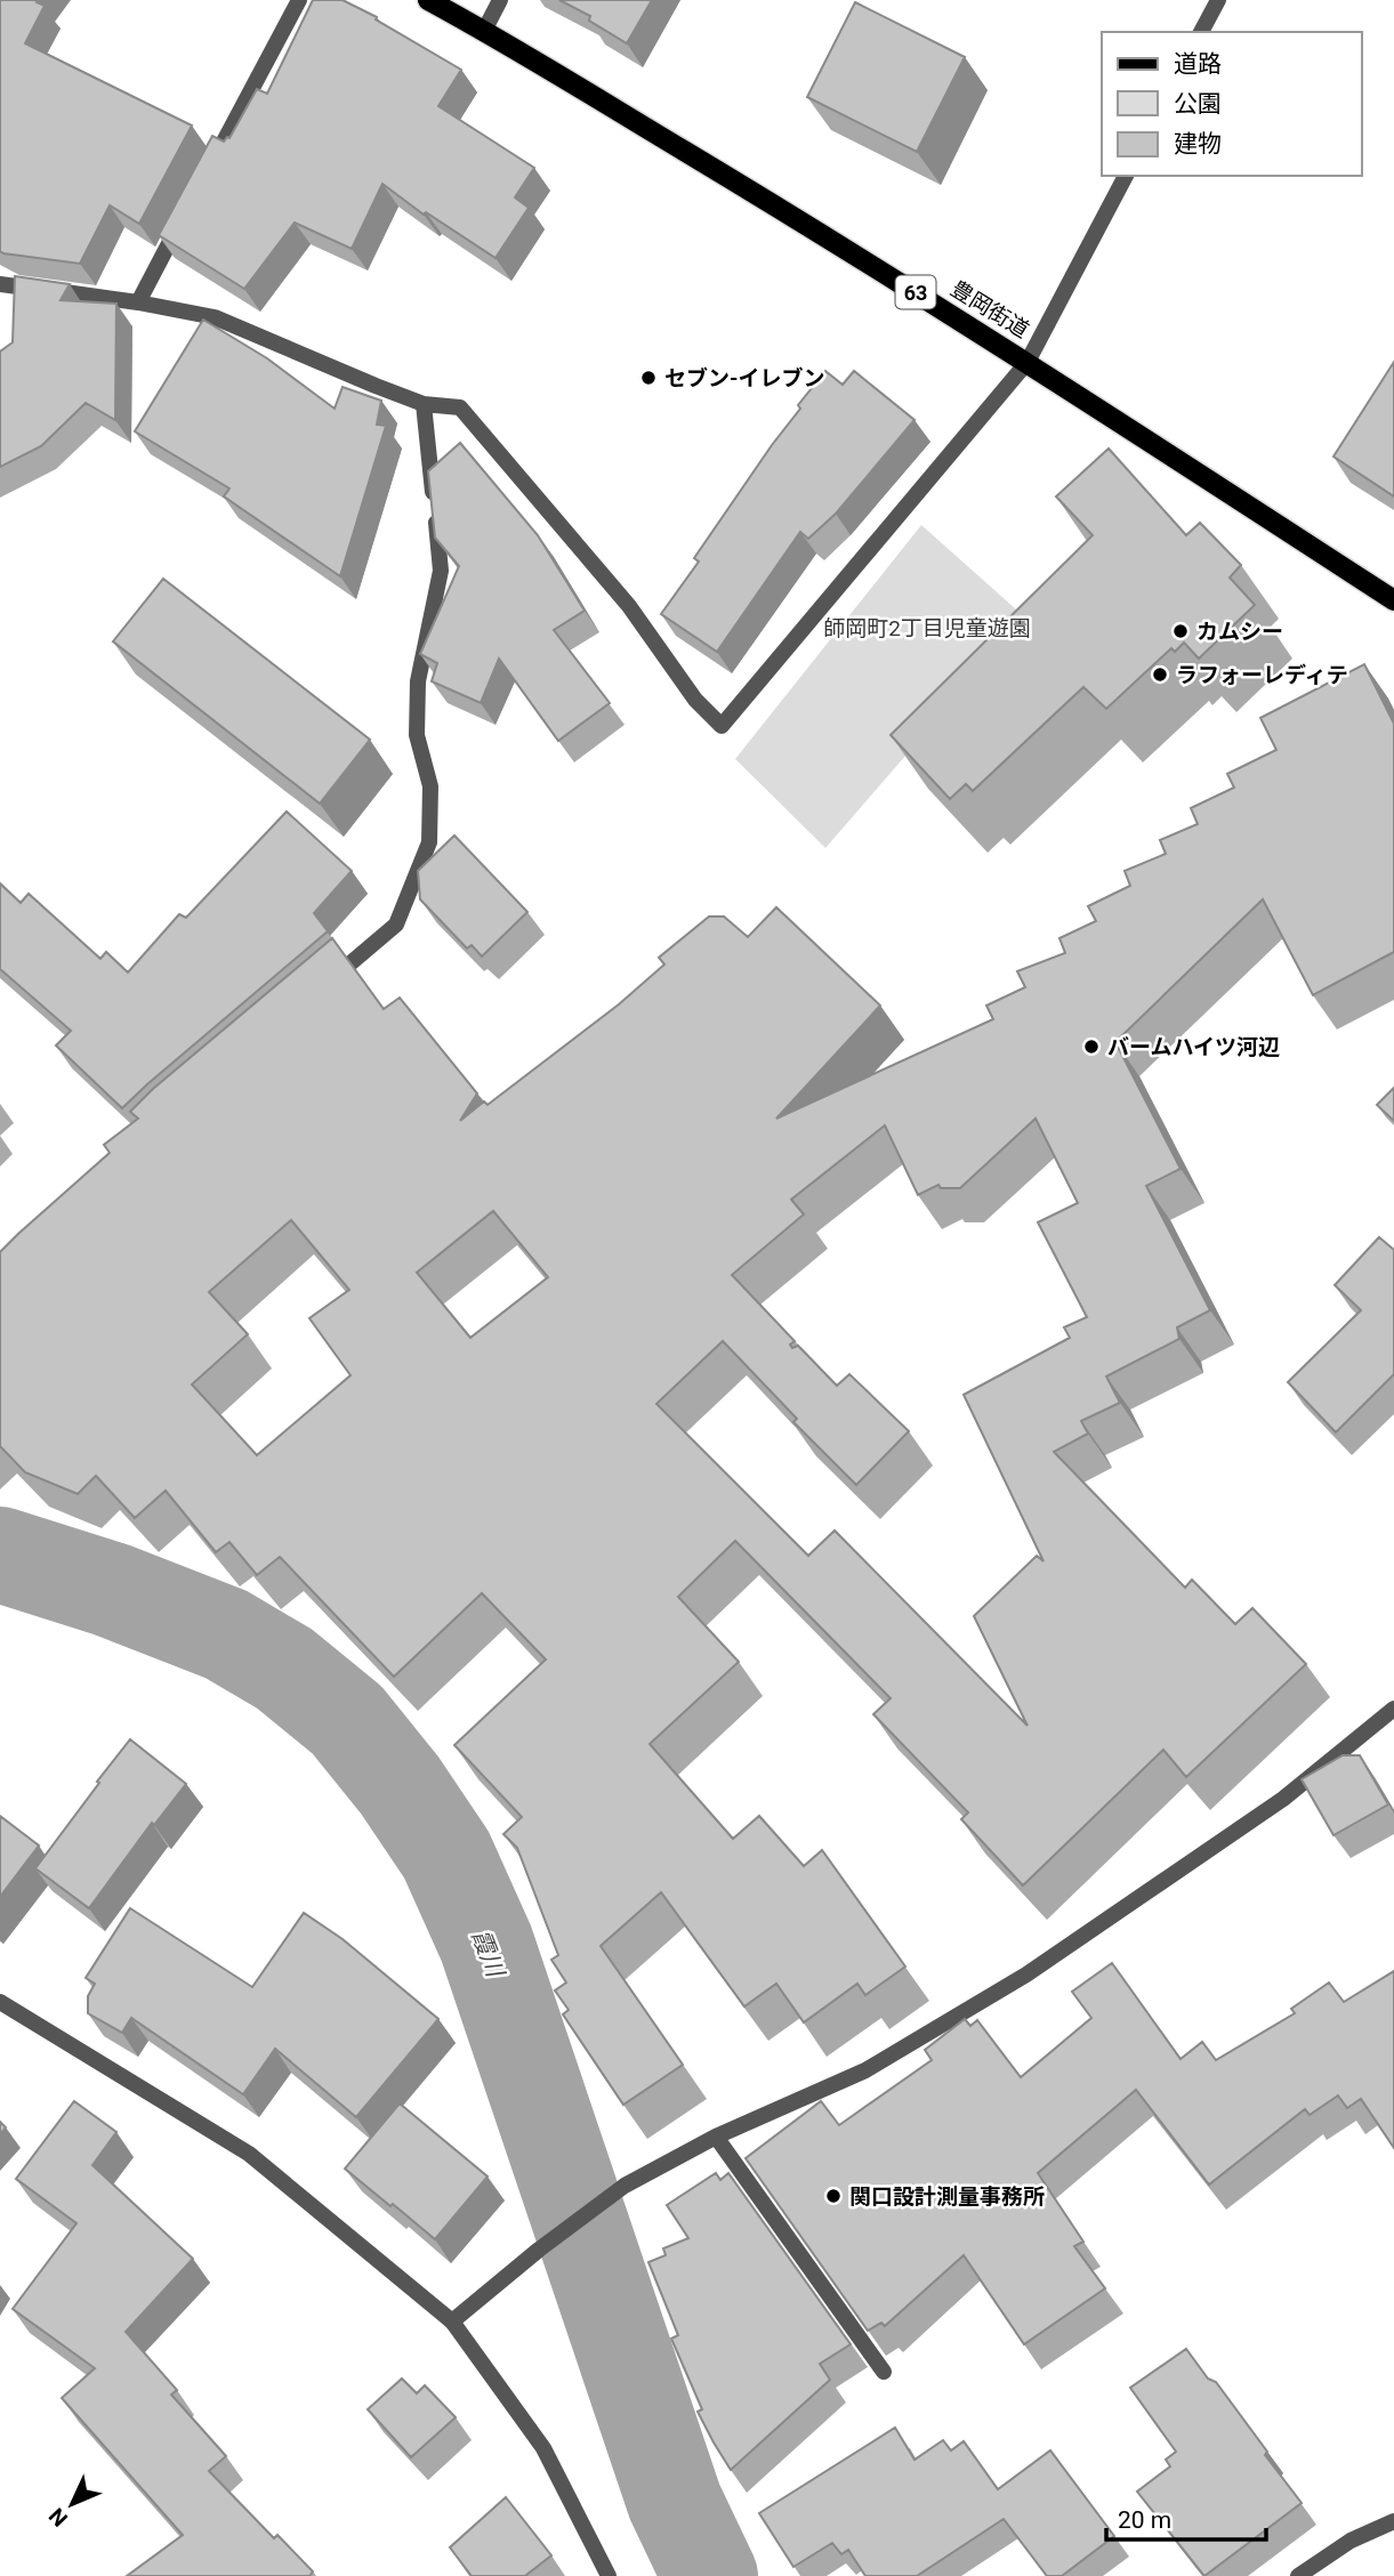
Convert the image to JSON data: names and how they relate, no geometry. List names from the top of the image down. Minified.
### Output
{"streets":{"main road":["63","豊岡街道"]},"water":["霞川"],"parks":["師岡町2丁目児童遊園"],"places":["セブン-イレブン","カムシー","ラフォーレディテ","バームハイツ河辺","関口設計測量事務所"],"legend":["道路","公園","建物"],"scale_bar":"20 m","north":"bottom left"}
